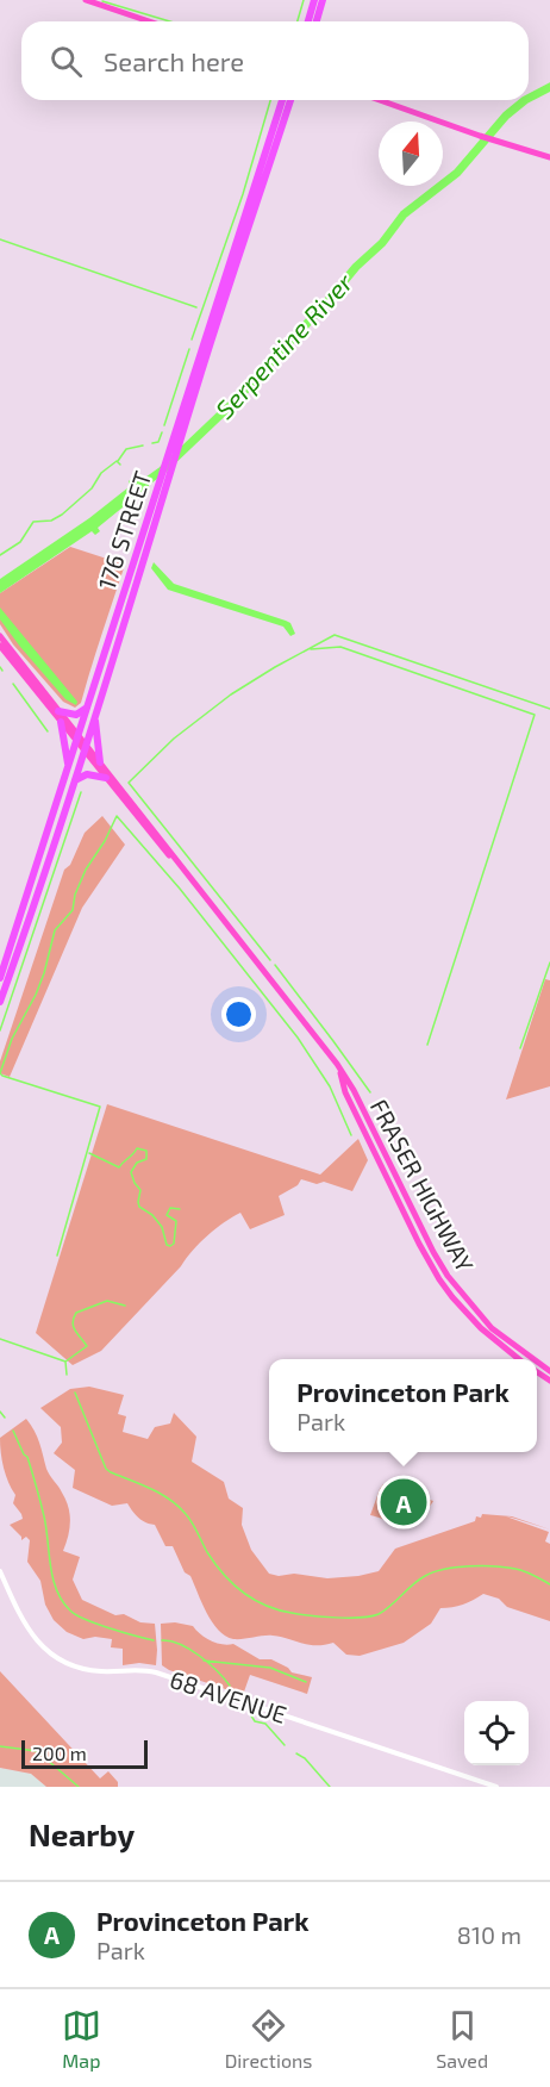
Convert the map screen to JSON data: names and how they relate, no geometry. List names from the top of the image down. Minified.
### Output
{"streets":{"highway":["176 STREET"],"main road":["FRASER HIGHWAY"],"street":["68 AVENUE"]},"crossings":[["176 STREET","FRASER HIGHWAY"]],"water":["Serpentine River"],"scale_bar":"200 m","north":"top","page":{"search":"Search here","popup":["Provinceton Park","Park"],"pins":"A","scale":"200 m","heading":"Nearby","list":[{"mark":"A","name":"Provinceton Park","note":"Park","value":"810 m"}],"nav":["Map","Directions","Saved"]}}
